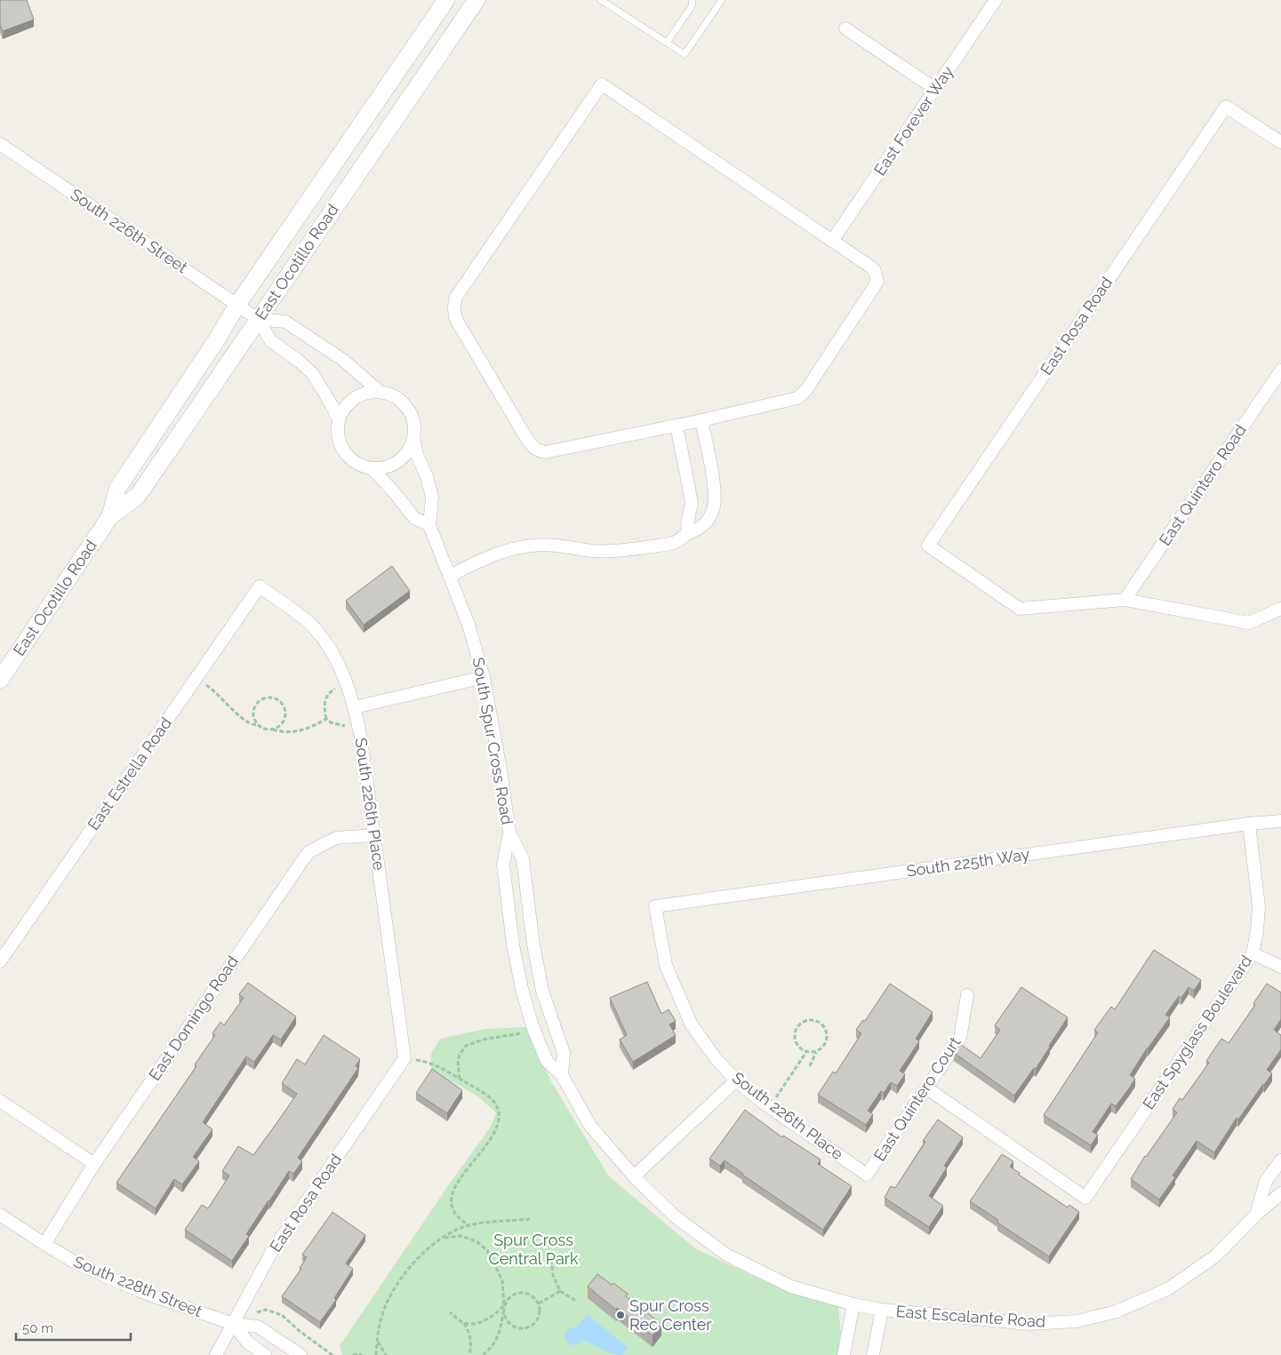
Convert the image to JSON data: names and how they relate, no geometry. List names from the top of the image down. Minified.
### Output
{"streets":{"main road":["East Ocotillo Road"],"street":["East Forever Way","South 226th Street","East Rosa Road","East Quintero Road","South Spur Cross Road","East Estrella Road","South 226th Place","South 225th Way","East Domingo Road","East Spyglass Boulevard","East Quintero Court","South 228th Street","East Escalante Road"]},"crossings":[["South 226th Street","East Ocotillo Road"],["South 226th Street","South Spur Cross Road"],["East Ocotillo Road","South Spur Cross Road"],["East Rosa Road","East Quintero Road"],["East Rosa Road","South 226th Place"],["East Rosa Road","South 228th Street"],["South Spur Cross Road","East Escalante Road"],["East Estrella Road","South 226th Place"],["South 226th Place","South 225th Way"],["South 226th Place","East Domingo Road"],["South 226th Place","East Quintero Court"],["South 225th Way","East Spyglass Boulevard"],["East Domingo Road","South 228th Street"],["East Spyglass Boulevard","East Quintero Court"]],"parks":["Spur Cross Central Park"],"places":["Spur Cross Rec Center"],"scale_bar":"50 m"}
